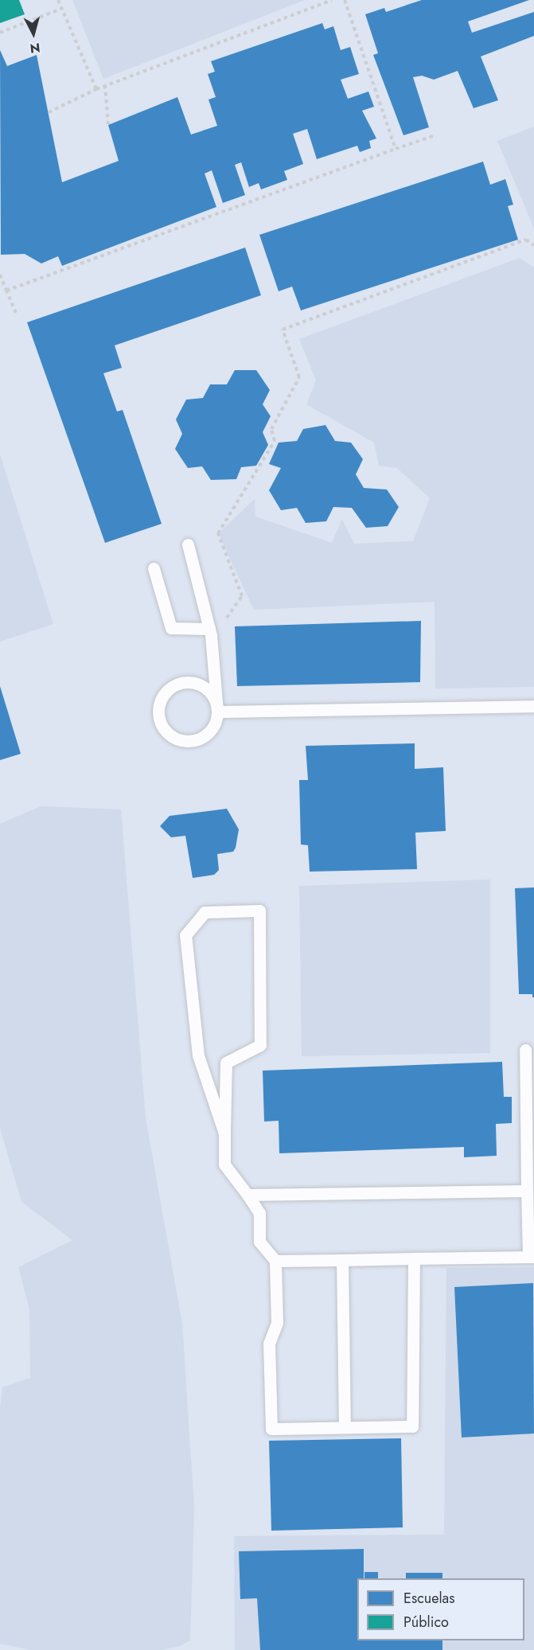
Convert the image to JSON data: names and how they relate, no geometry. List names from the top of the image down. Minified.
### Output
{"legend":["Escuelas","Público"],"north":"bottom"}
